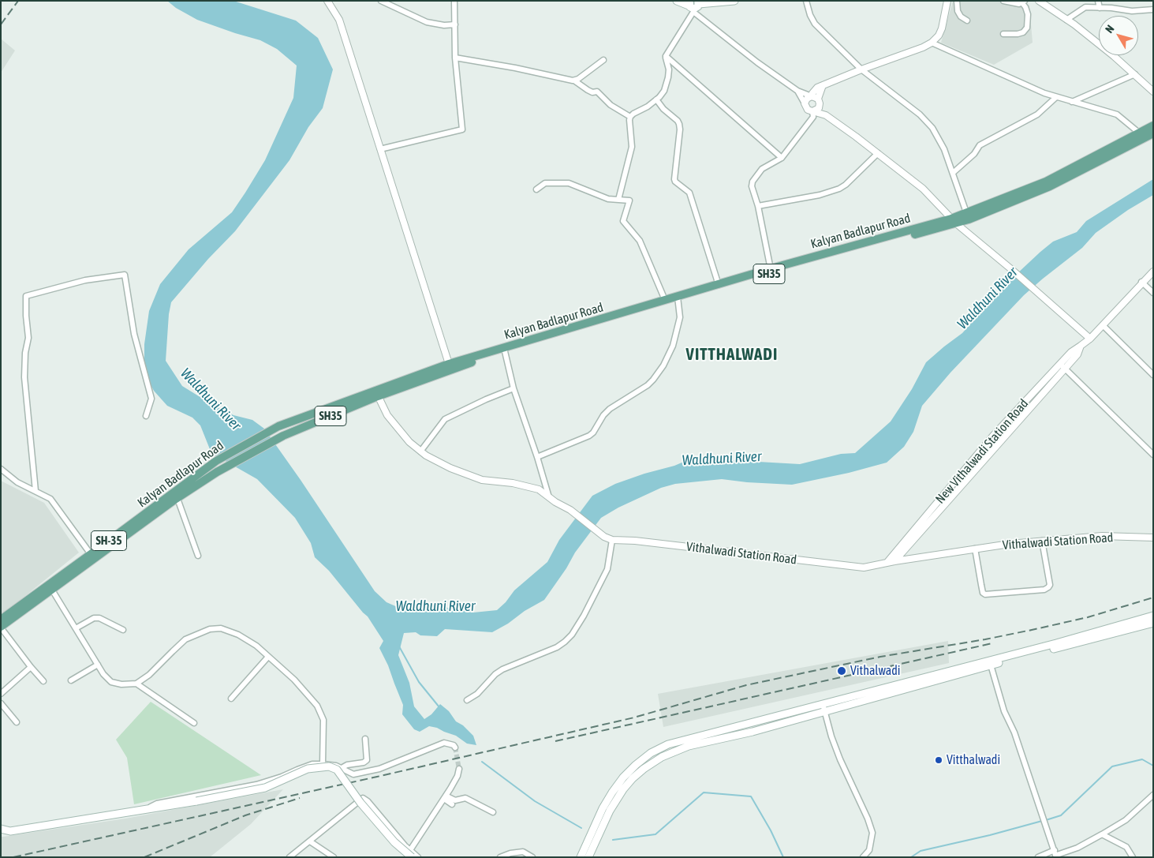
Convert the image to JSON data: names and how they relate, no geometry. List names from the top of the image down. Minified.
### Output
{"streets":{"main road":["Kalyan Badlapur Road","SH35","SH-35"],"street":["New Vithalwadi Station Road","Vithalwadi Station Road"]},"crossings":[["Kalyan Badlapur Road","Vithalwadi Station Road"],["New Vithalwadi Station Road","Vithalwadi Station Road"]],"districts":["VITTHALWADI"],"water":["Waldhuni River"],"places":["Vithalwadi","Vitthalwadi"],"north":"top left"}
